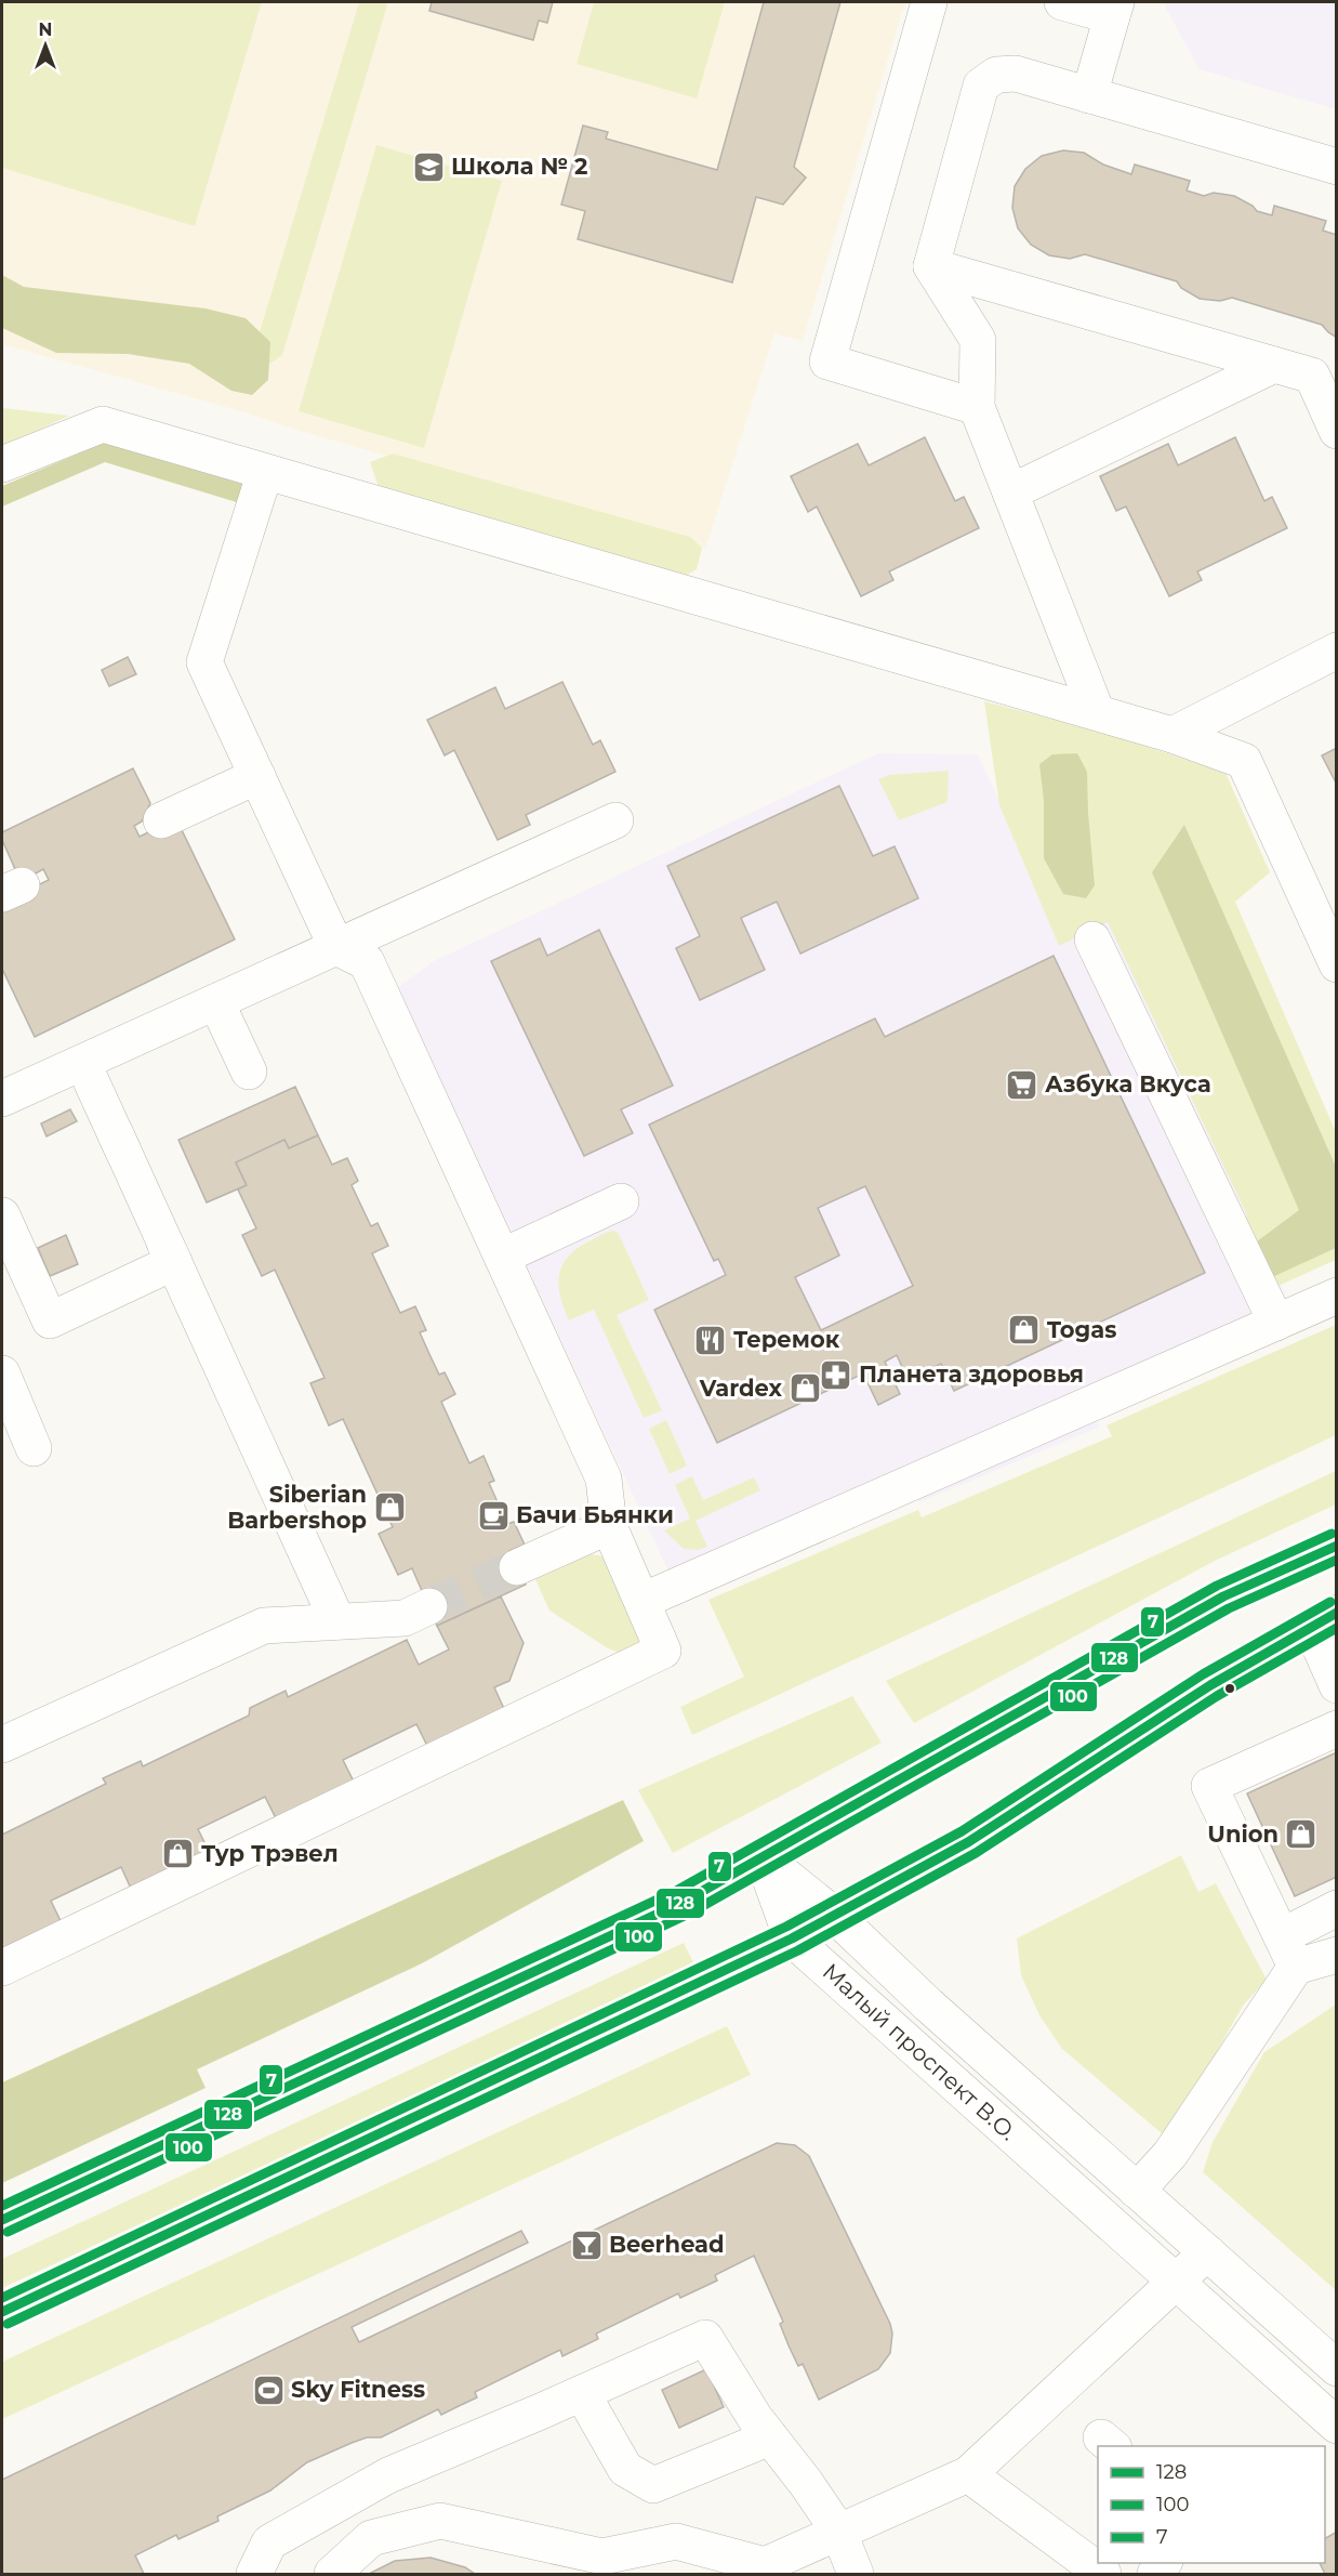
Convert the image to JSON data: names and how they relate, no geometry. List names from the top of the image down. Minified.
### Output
{"streets":{"main road":["Малый проспект В.О."]},"places":{"school or university":["Школа № 2"],"supermarket":["Азбука Вкуса"],"shop":["Togas","Vardex","Siberian Barbershop","Union","Тур Трэвел"],"restaurant":["Теремок"],"pharmacy":["Планета здоровья"],"cafe":["Бачи Бьянки"],"bar":["Beerhead"],"sports":["Sky Fitness"]},"lines":["transit line 7","transit line 128","transit line 100"],"legend":["128","100","7"],"north":"top"}
